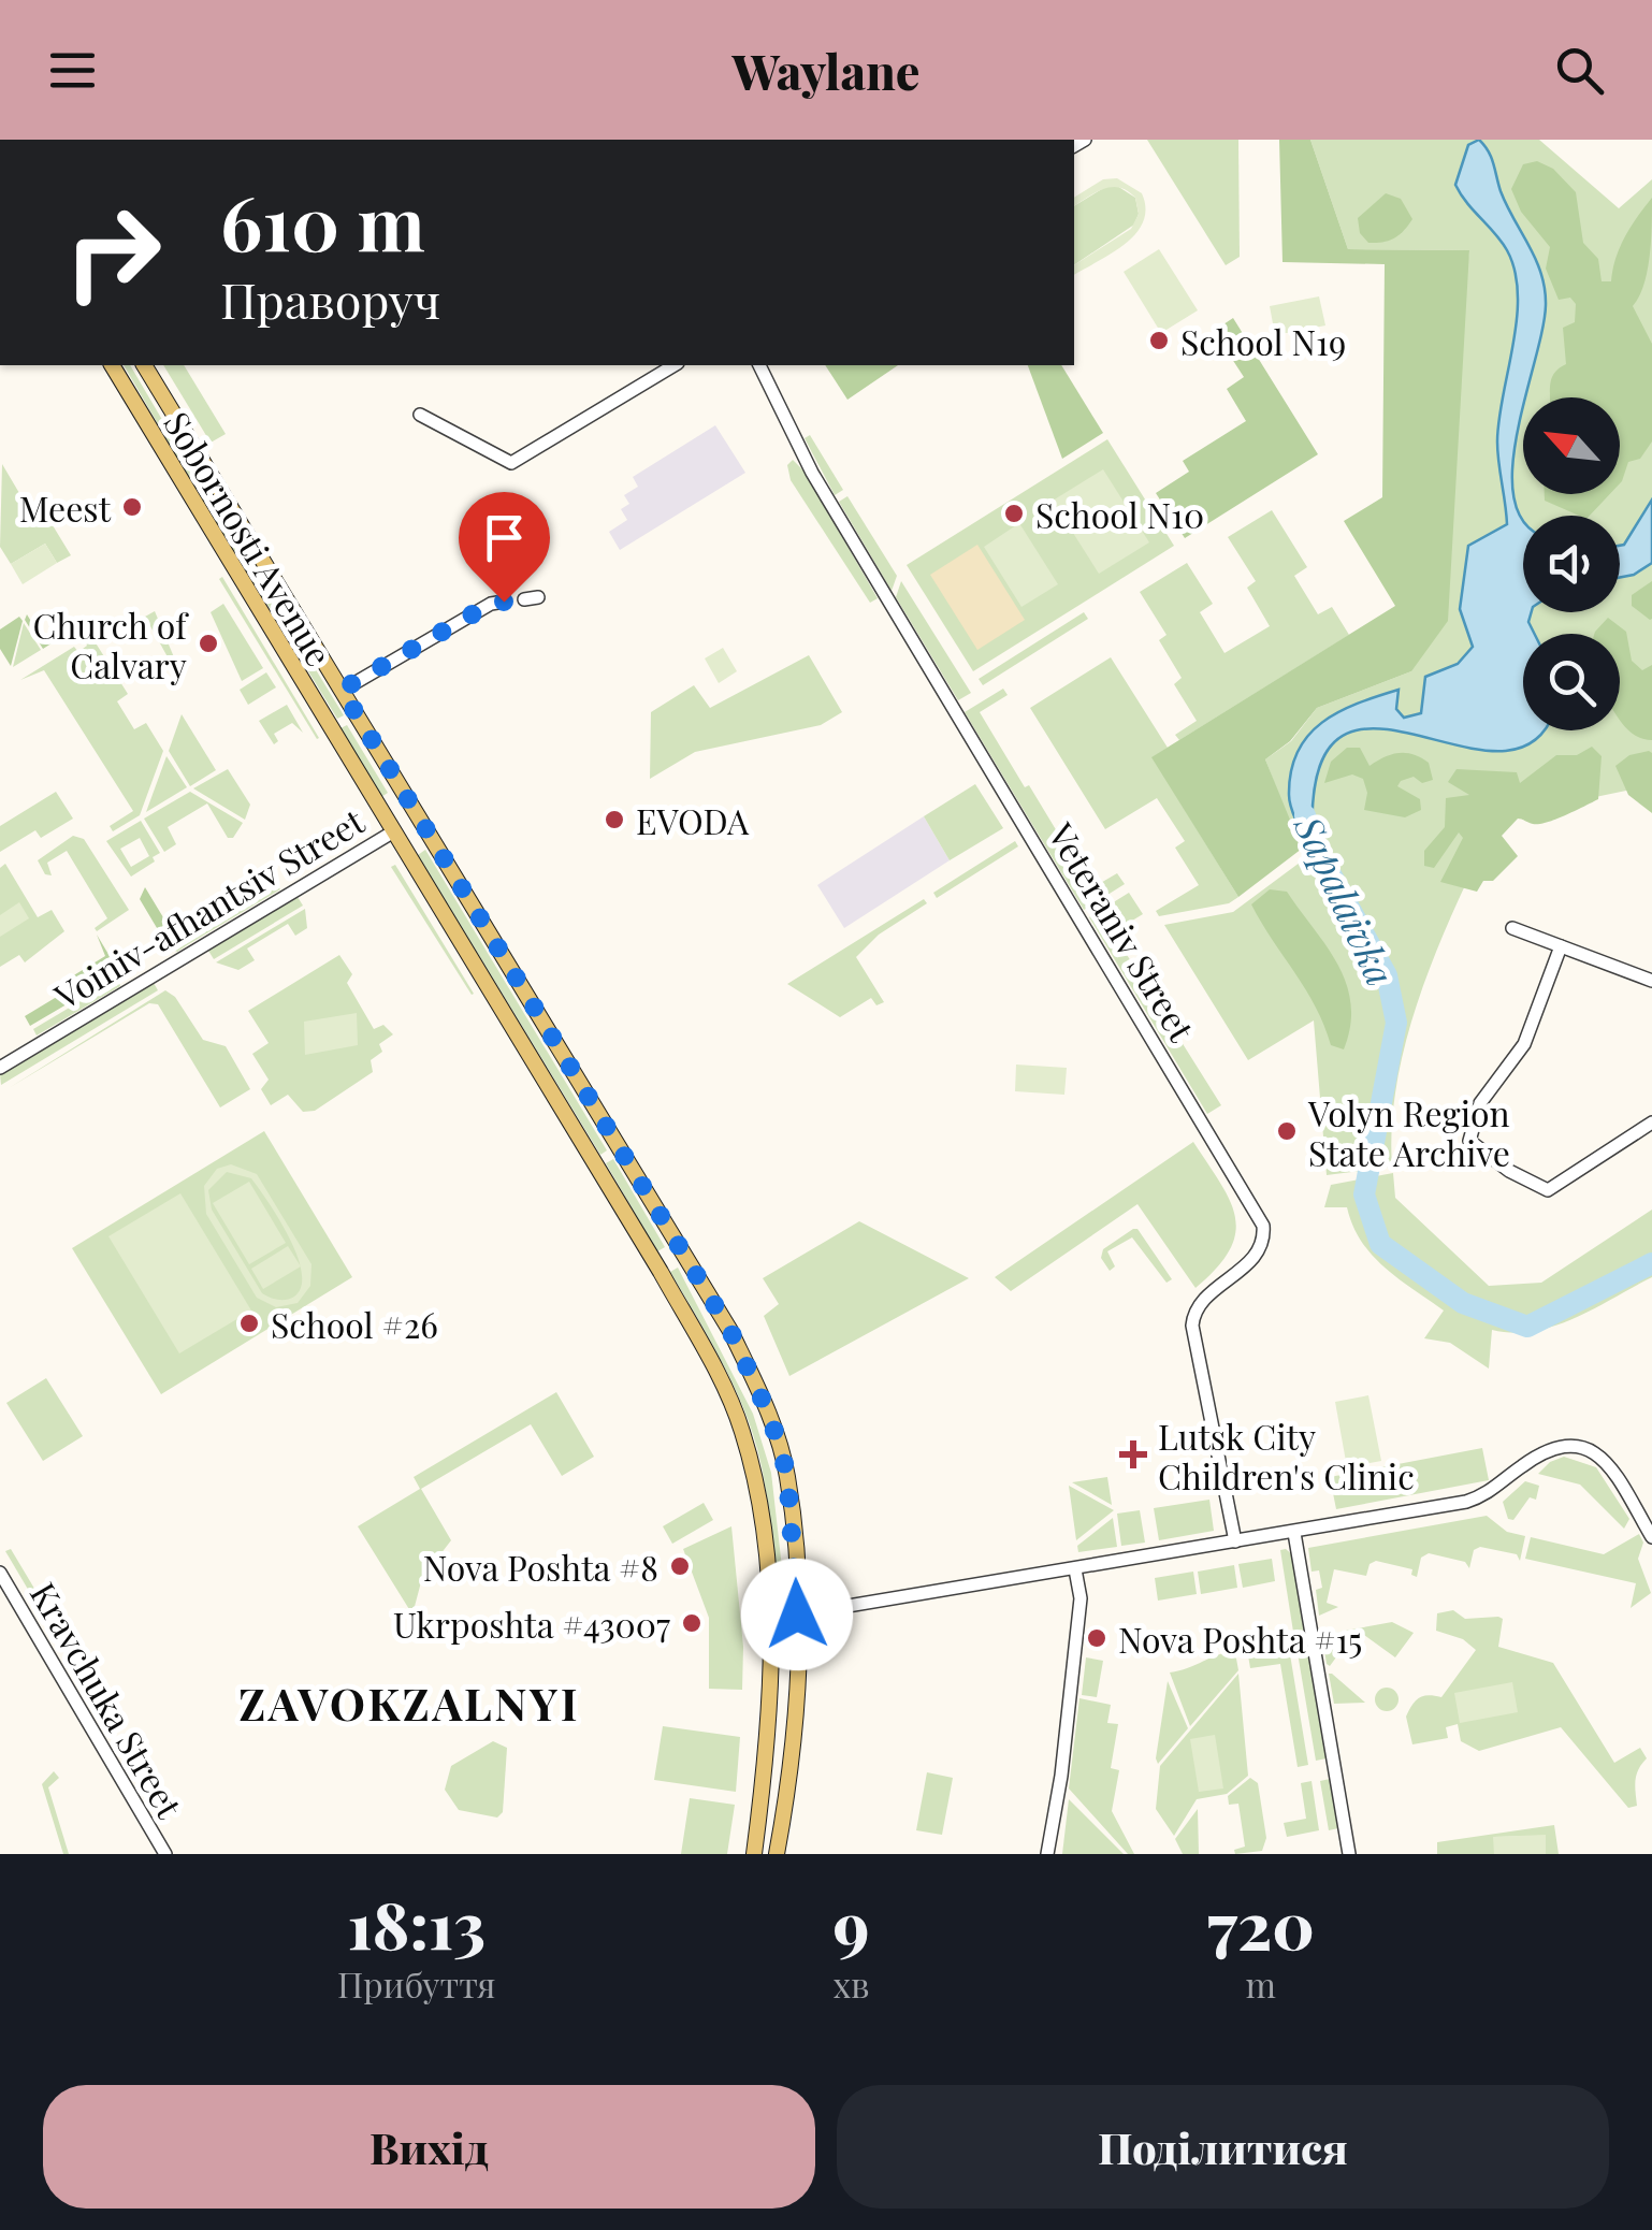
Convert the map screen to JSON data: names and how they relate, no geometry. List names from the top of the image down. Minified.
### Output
{"streets":{"main road":["Sobornosti Avenue"],"street":["Voiniv-afhantsiv Street","Veteraniv Street","Kravchuka Street"]},"crossings":[["Sobornosti Avenue","Voiniv-afhantsiv Street"]],"districts":["ZAVOKZALNYI"],"water":["Sapalaivka"],"places":{"other":["School N19","Meest","School N10","Church of Calvary","EVODA","Volyn Region State Archive","School #26","Nova Poshta #8","Ukrposhta #43007","Nova Poshta #15"],"health":["Lutsk City Children's Clinic"]},"north":"top left","page":{"header":"Waylane","turn":["610 m","Праворуч"],"eta":["18:13","Прибуття","9","хв","720","m"],"buttons":["Вихід","Поділитися"]}}
